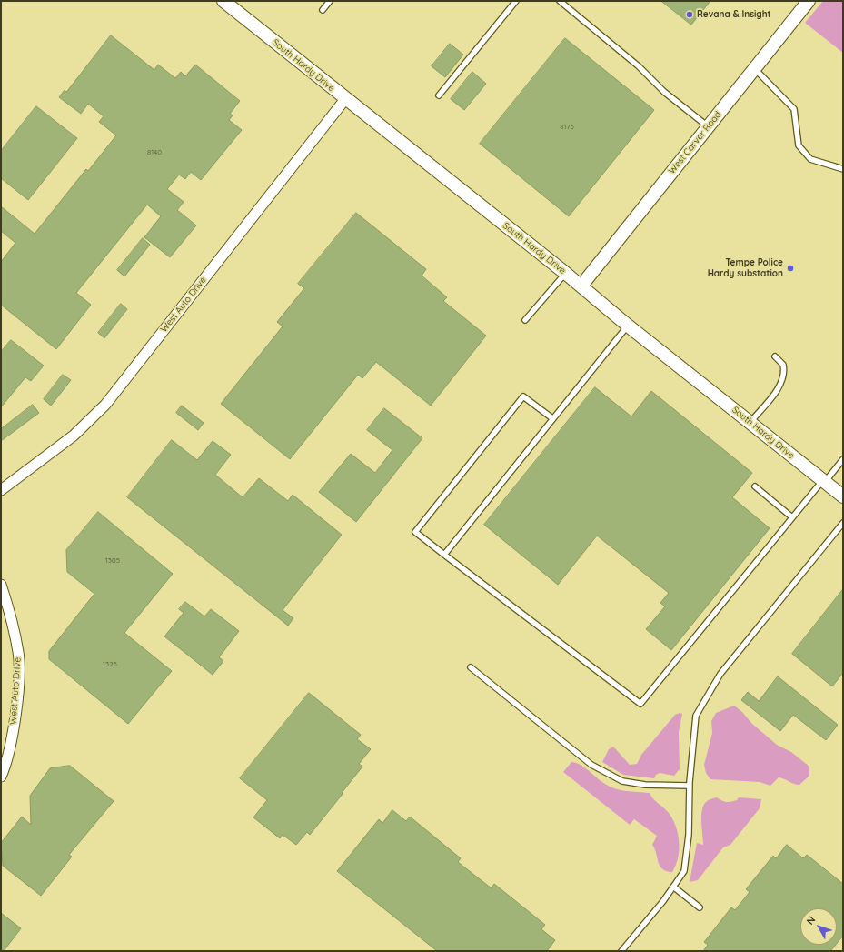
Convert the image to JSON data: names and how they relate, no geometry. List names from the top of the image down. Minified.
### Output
{"streets":{"street":["South Hardy Drive","West Carver Road","West Auto Drive"]},"crossings":[["South Hardy Drive","West Carver Road"],["South Hardy Drive","West Auto Drive"]],"places":["Revana & Insight","Tempe Police Hardy substation"],"house_numbers":["8175","8140","1305","1325"],"north":"top left"}
